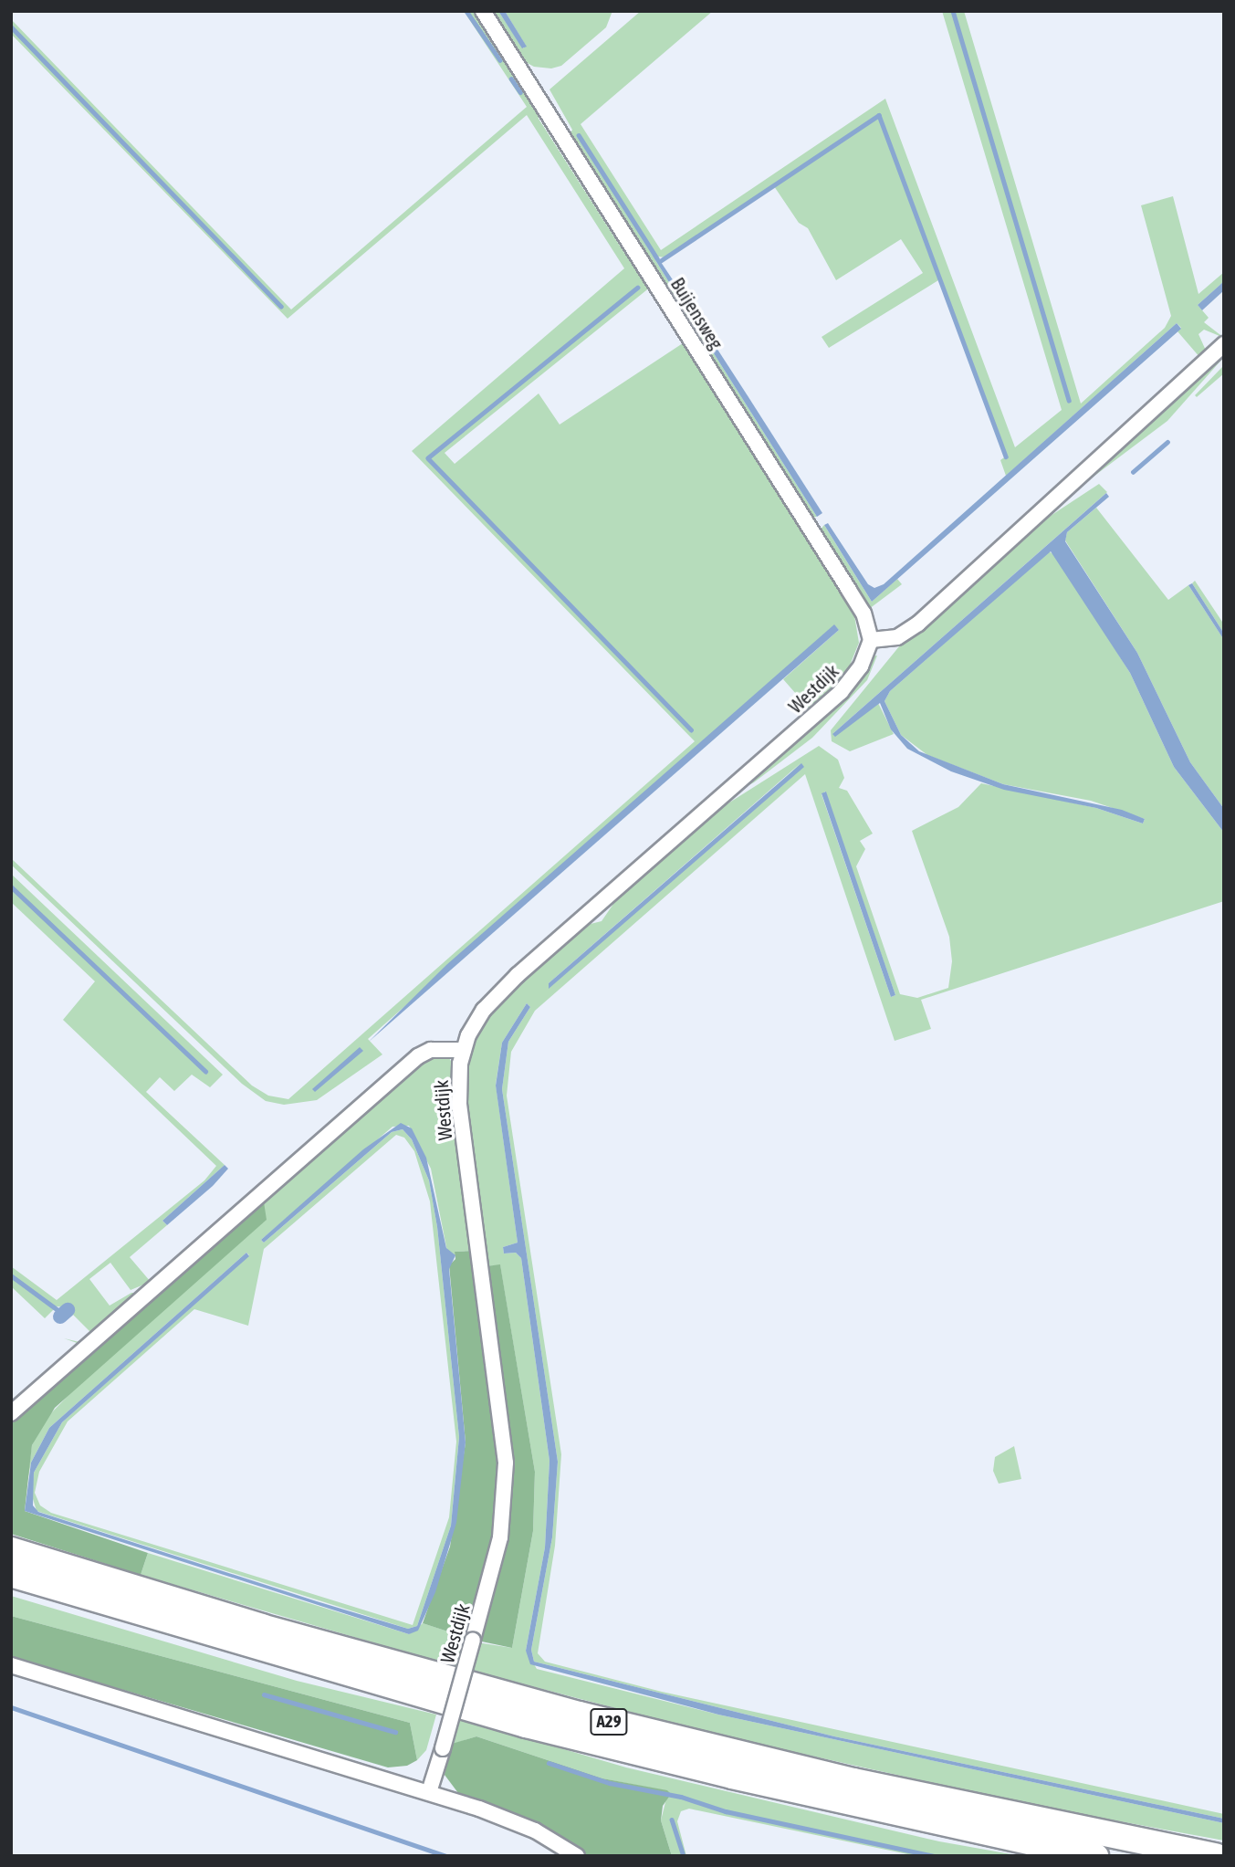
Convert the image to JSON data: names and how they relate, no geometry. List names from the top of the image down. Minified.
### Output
{"streets":{"highway":["A29"],"street":["Buijensweg","Westdijk"]},"crossings":[["Buijensweg","Westdijk"]]}
